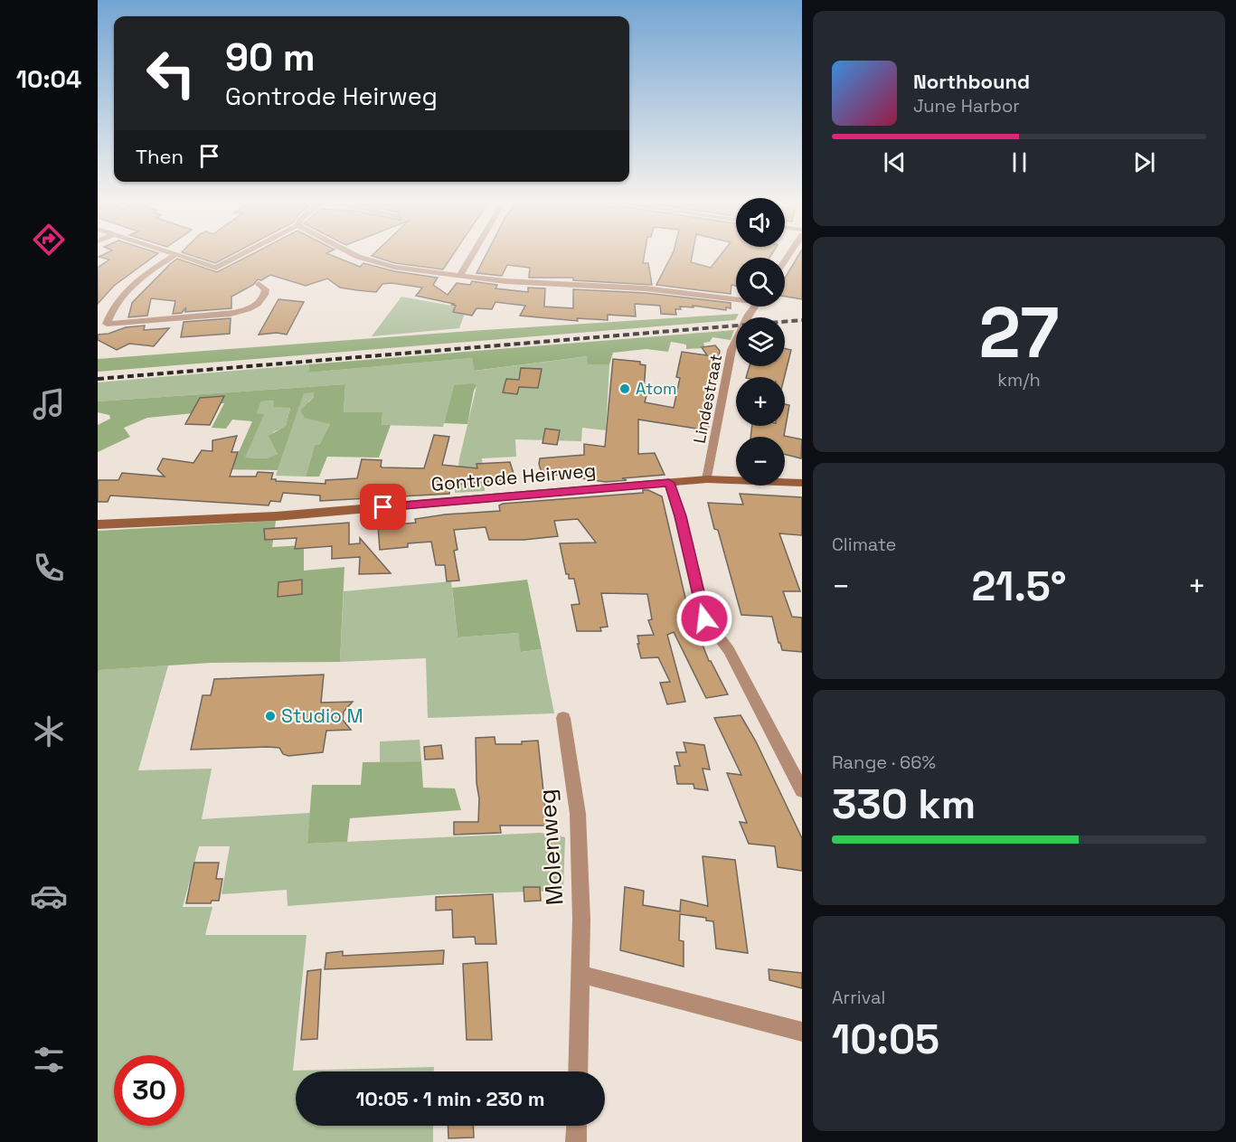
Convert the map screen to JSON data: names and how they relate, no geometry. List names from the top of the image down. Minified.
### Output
{"streets":{"street":["Lindestraat","Gontrode Heirweg","Molenweg"]},"crossings":[["Lindestraat","Gontrode Heirweg"]],"places":["Atom","Studio M"],"page":{"tabs":"10:04","turn":["90 m","Gontrode Heirweg"],"song":["Northbound","June Harbor"],"then":"Then","map_buttons":["+","−"],"tile":[["27","km/h"],"Climate",["Range · 66%","330 km"],["Arrival","10:05"]],"heat":["−","21.5°","+"],"limit":"30","trip":"10:05 · 1 min · 230 m"}}
